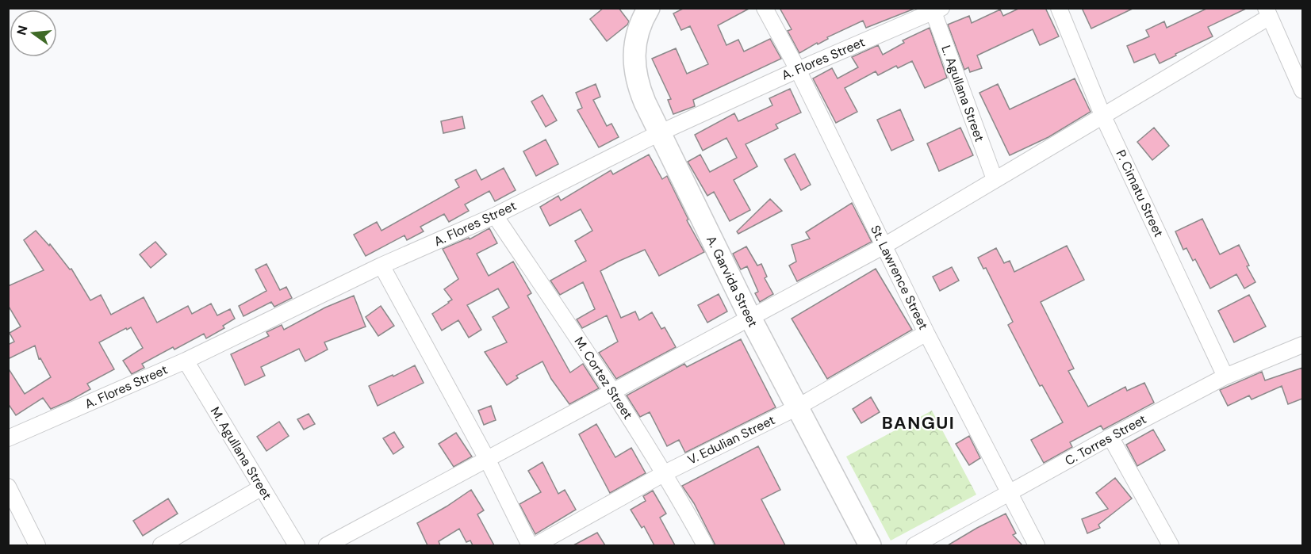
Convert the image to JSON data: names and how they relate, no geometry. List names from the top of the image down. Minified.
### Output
{"streets":{"main road":["A. Garvida Street"],"street":["A. Flores Street","L. Agullana Street","P. Cimatu Street","St. Lawrence Street","M. Cortez Street","V. Edulian Street","C. Torres Street","M. Agullana Street"]},"crossings":[["A. Flores Street","L. Agullana Street"],["A. Flores Street","St. Lawrence Street"],["A. Flores Street","A. Garvida Street"],["A. Flores Street","M. Cortez Street"],["A. Flores Street","M. Agullana Street"],["P. Cimatu Street","C. Torres Street"],["St. Lawrence Street","V. Edulian Street"],["St. Lawrence Street","C. Torres Street"],["A. Garvida Street","V. Edulian Street"],["M. Cortez Street","V. Edulian Street"]],"districts":["BANGUI"],"north":"left"}
